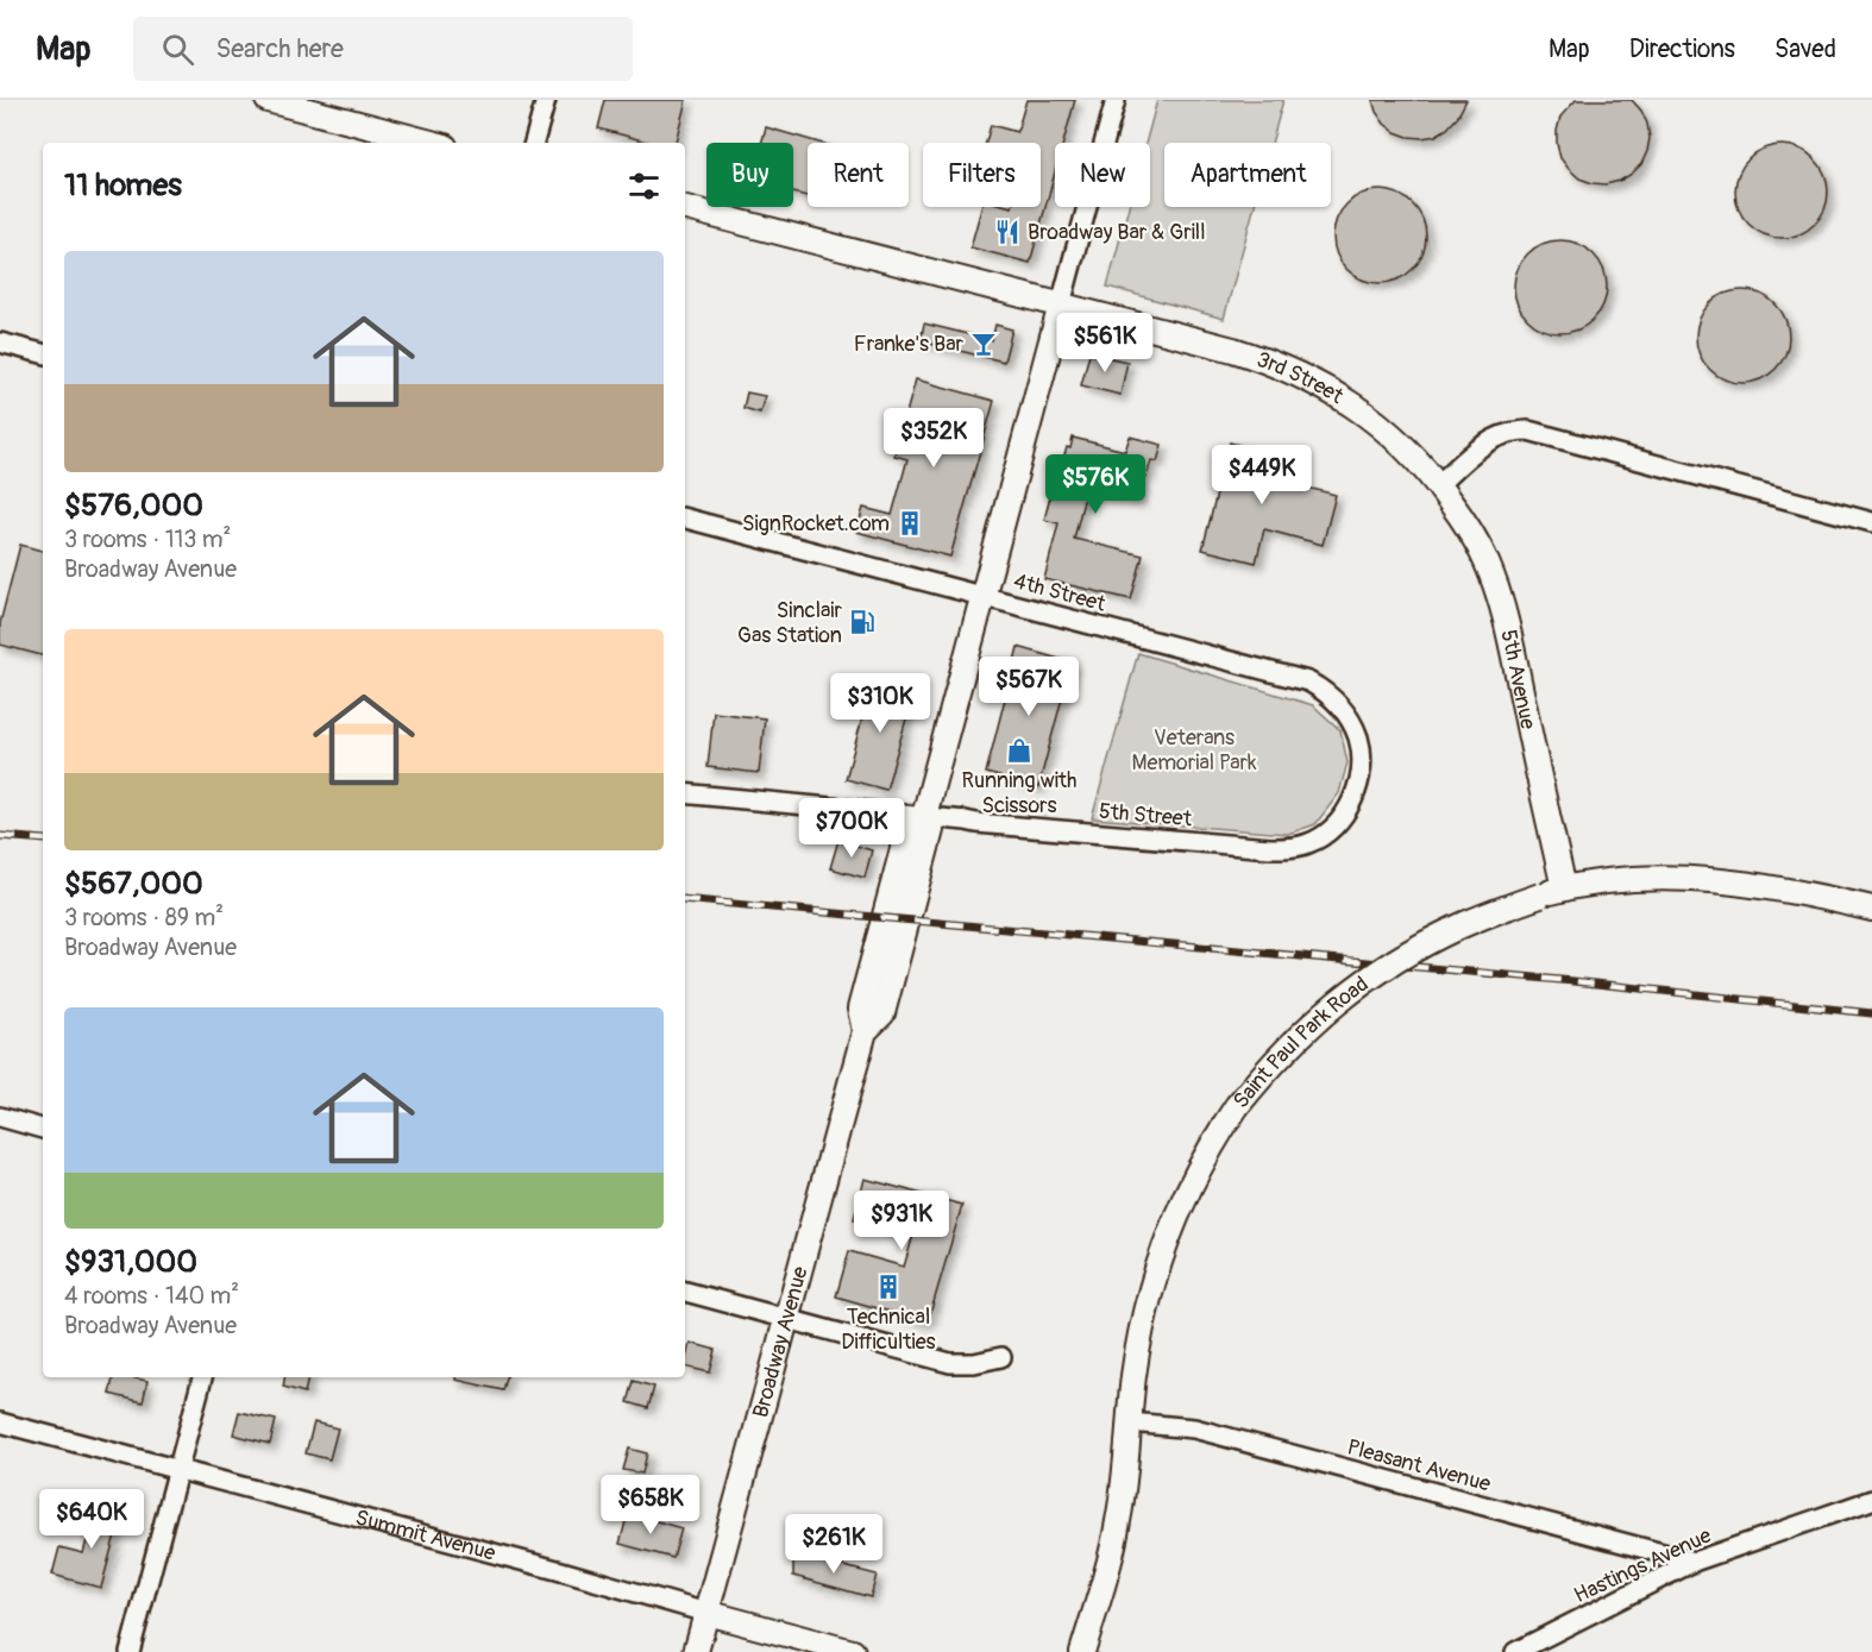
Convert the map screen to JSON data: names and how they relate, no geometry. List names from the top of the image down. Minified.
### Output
{"streets":{"street":["3rd Street","4th Street","5th Avenue","5th Street","Saint Paul Park Road","Broadway Avenue","Pleasant Avenue","Summit Avenue","Hastings Avenue"]},"crossings":[["3rd Street","5th Avenue"],["3rd Street","Broadway Avenue"],["4th Street","5th Street"],["4th Street","Broadway Avenue"],["5th Avenue","Saint Paul Park Road"],["5th Street","Broadway Avenue"],["Saint Paul Park Road","Pleasant Avenue"],["Broadway Avenue","Summit Avenue"],["Pleasant Avenue","Hastings Avenue"]],"parks":["Veterans Memorial Park"],"places":{"restaurant":["Broadway Bar & Grill"],"bar":["Franke's Bar"],"building":["SignRocket.com","Technical Difficulties"],"fuel station":["Sinclair Gas Station"],"shop":["Running with Scissors"]},"page":{"header":"Map","search":"Search here","nav":["Map","Directions","Saved"],"chip":["Buy","Rent","Filters","New","Apartment"],"heading":"11 homes","list":[{"name":"$576,000","note":"3 rooms · 113 m² · Broadway Avenue"},{"name":"$567,000","note":"3 rooms · 89 m² · Broadway Avenue"},{"name":"$931,000","note":"4 rooms · 140 m² · Broadway Avenue"}],"price":["$561K","$352K","$449K","$576K","$567K","$310K","$700K","$931K","$658K","$640K","$261K"]}}
